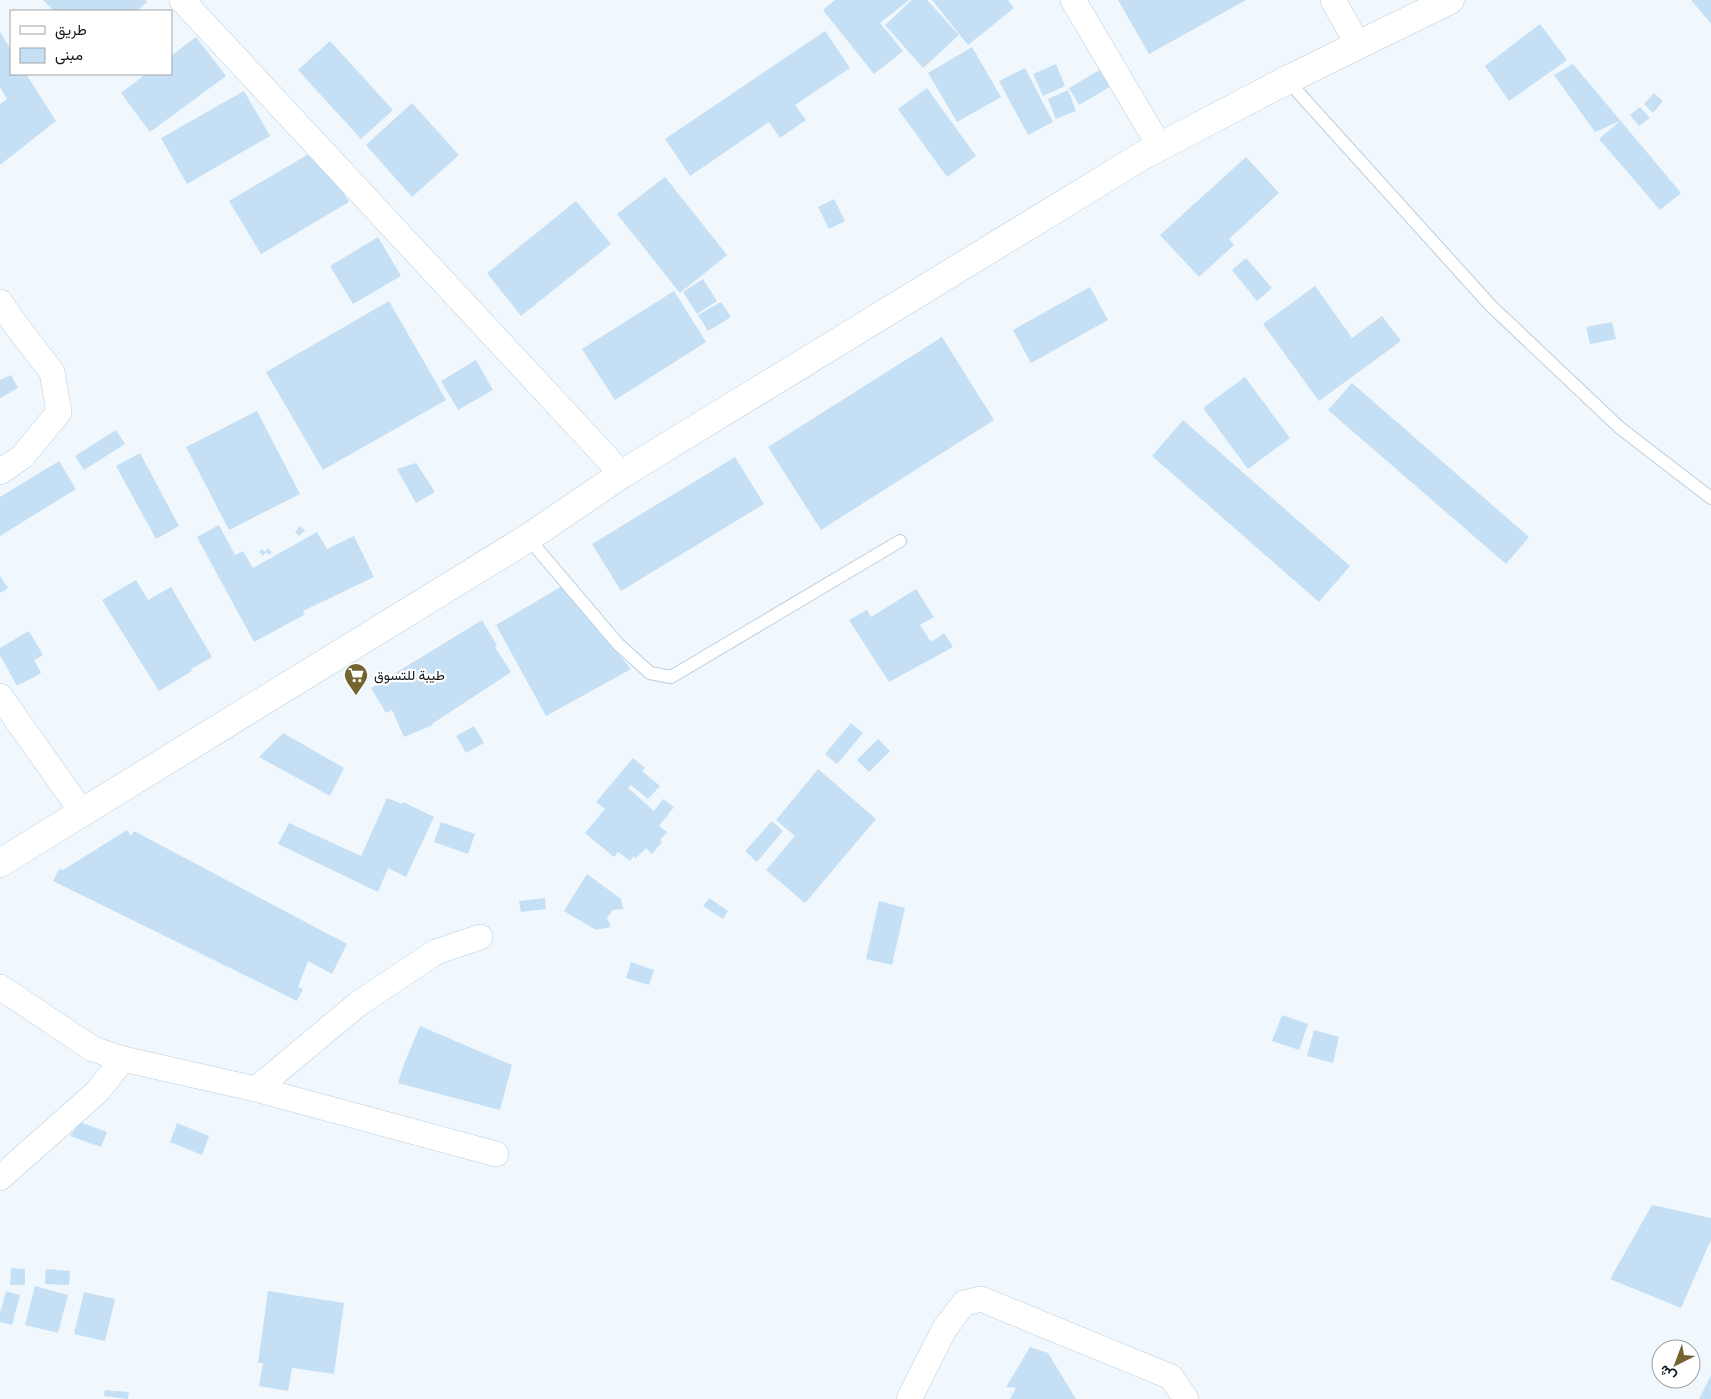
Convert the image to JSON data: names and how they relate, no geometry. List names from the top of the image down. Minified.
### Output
{"places":{"supermarket":["طيبة للتسوق"]},"legend":["طريق","مبنى"],"north":"bottom left"}
